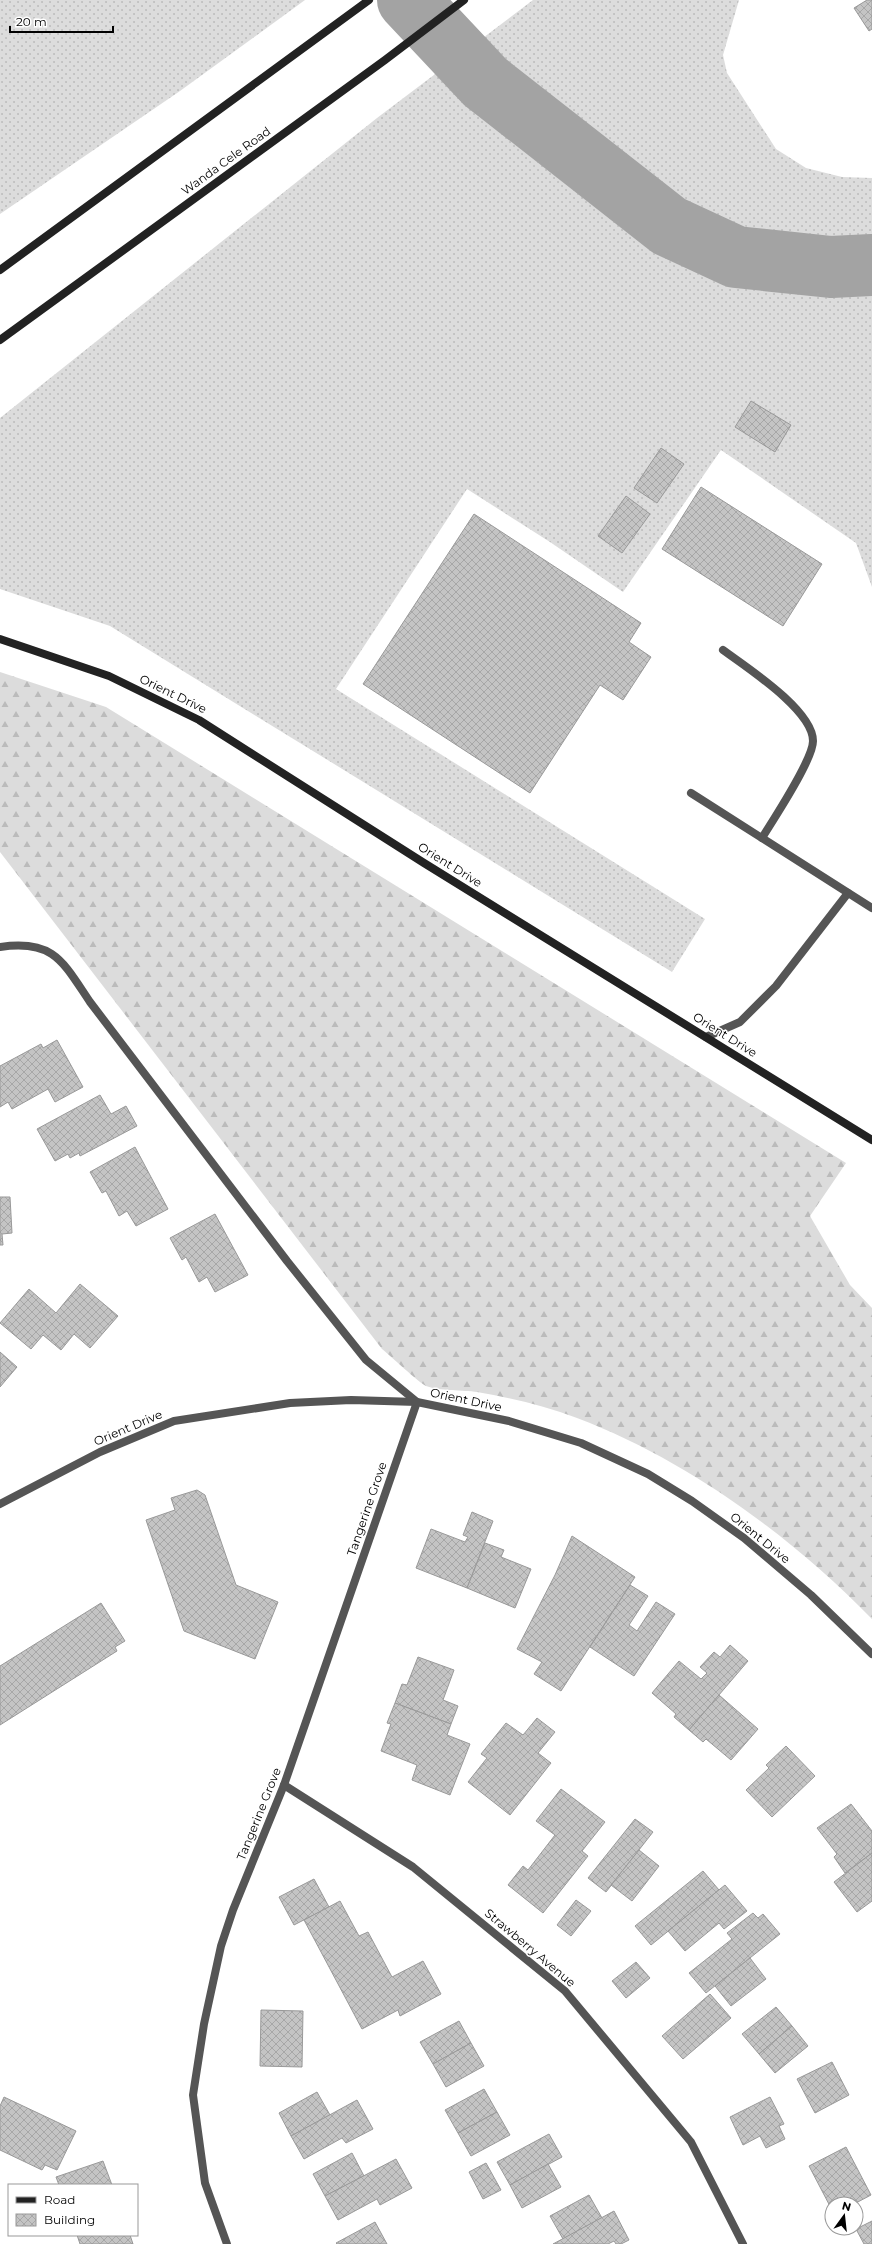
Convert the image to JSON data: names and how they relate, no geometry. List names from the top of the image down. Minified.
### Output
{"streets":{"main road":["Wanda Cele Road","Orient Drive"],"street":["Tangerine Grove","Strawberry Avenue"]},"crossings":[["Orient Drive","Tangerine Grove"],["Tangerine Grove","Strawberry Avenue"]],"legend":["Road","Building"],"scale_bar":"20 m","north":"top"}
